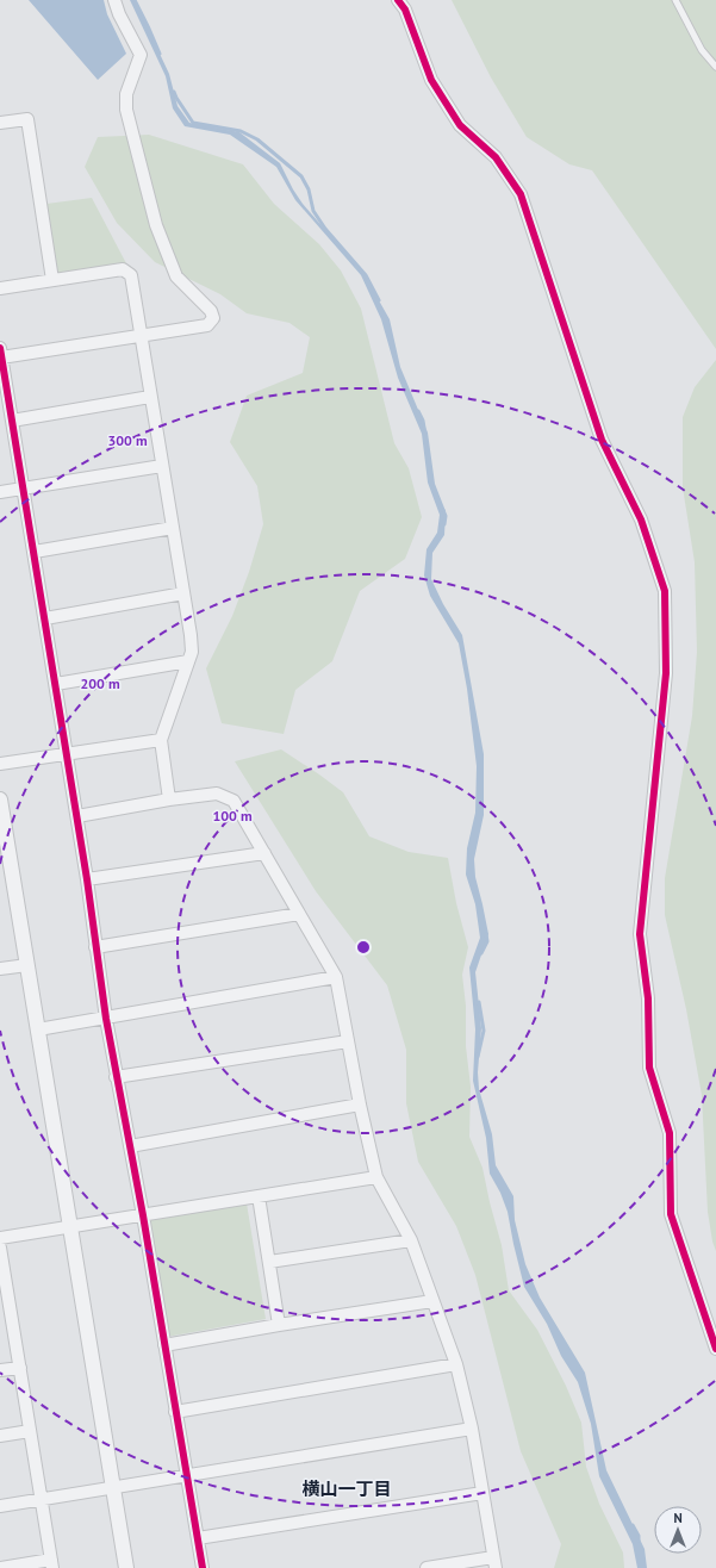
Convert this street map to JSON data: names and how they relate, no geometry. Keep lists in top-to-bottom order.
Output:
{
  "districts": ["横山一丁目"],
  "north": "top",
  "rings": ["300 m", "200 m", "100 m"]
}
